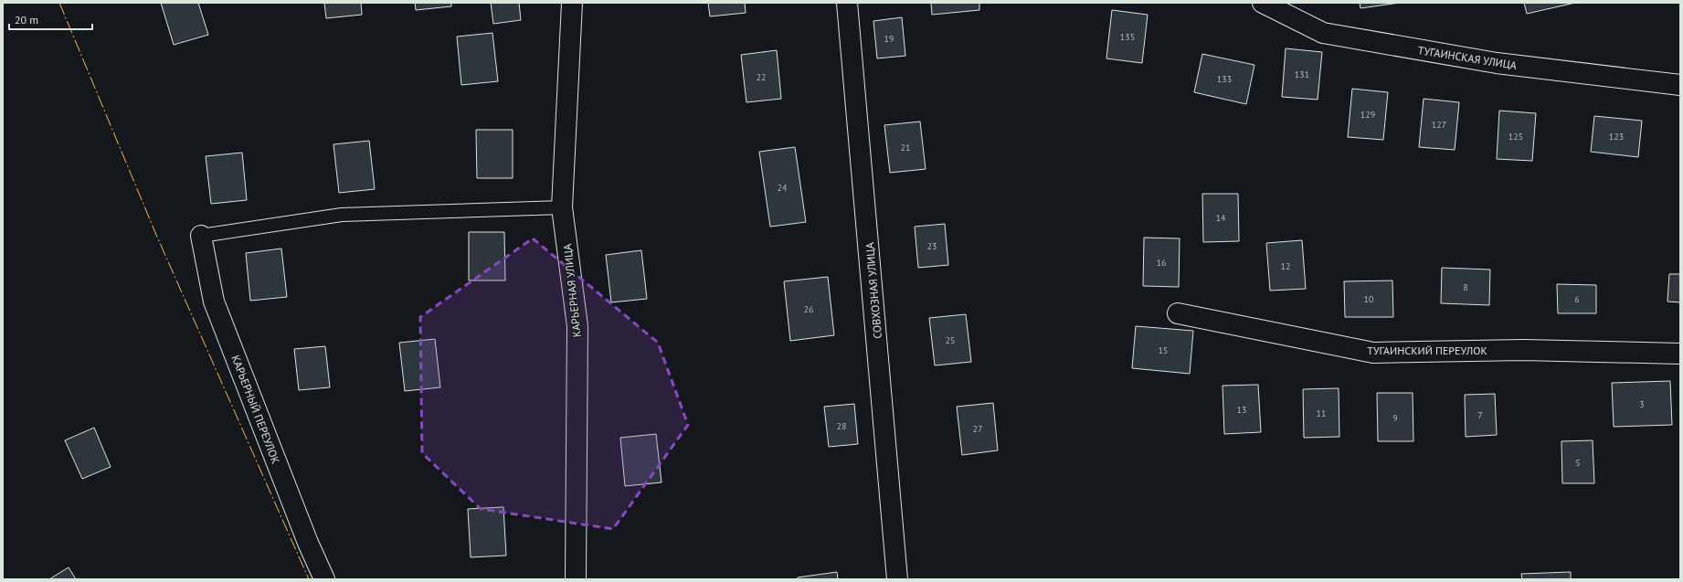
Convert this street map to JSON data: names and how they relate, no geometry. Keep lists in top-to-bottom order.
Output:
{
  "streets": {
    "street": [
      "ТУГАИНСКАЯ УЛИЦА",
      "КАРЬЕРНАЯ УЛИЦА",
      "СОВХОЗНАЯ УЛИЦА",
      "ТУГАИНСКИЙ ПЕРЕУЛОК",
      "КАРЬЕРНЫЙ ПЕРЕУЛОК"
    ]
  },
  "house_numbers": [
    "135",
    "19",
    "131",
    "22",
    "133",
    "129",
    "127",
    "125",
    "123",
    "21",
    "24",
    "14",
    "23",
    "16",
    "12",
    "8",
    "10",
    "6",
    "26",
    "25",
    "15",
    "3",
    "13",
    "11",
    "7",
    "9",
    "28",
    "27",
    "5"
  ],
  "scale_bar": "20 m"
}
